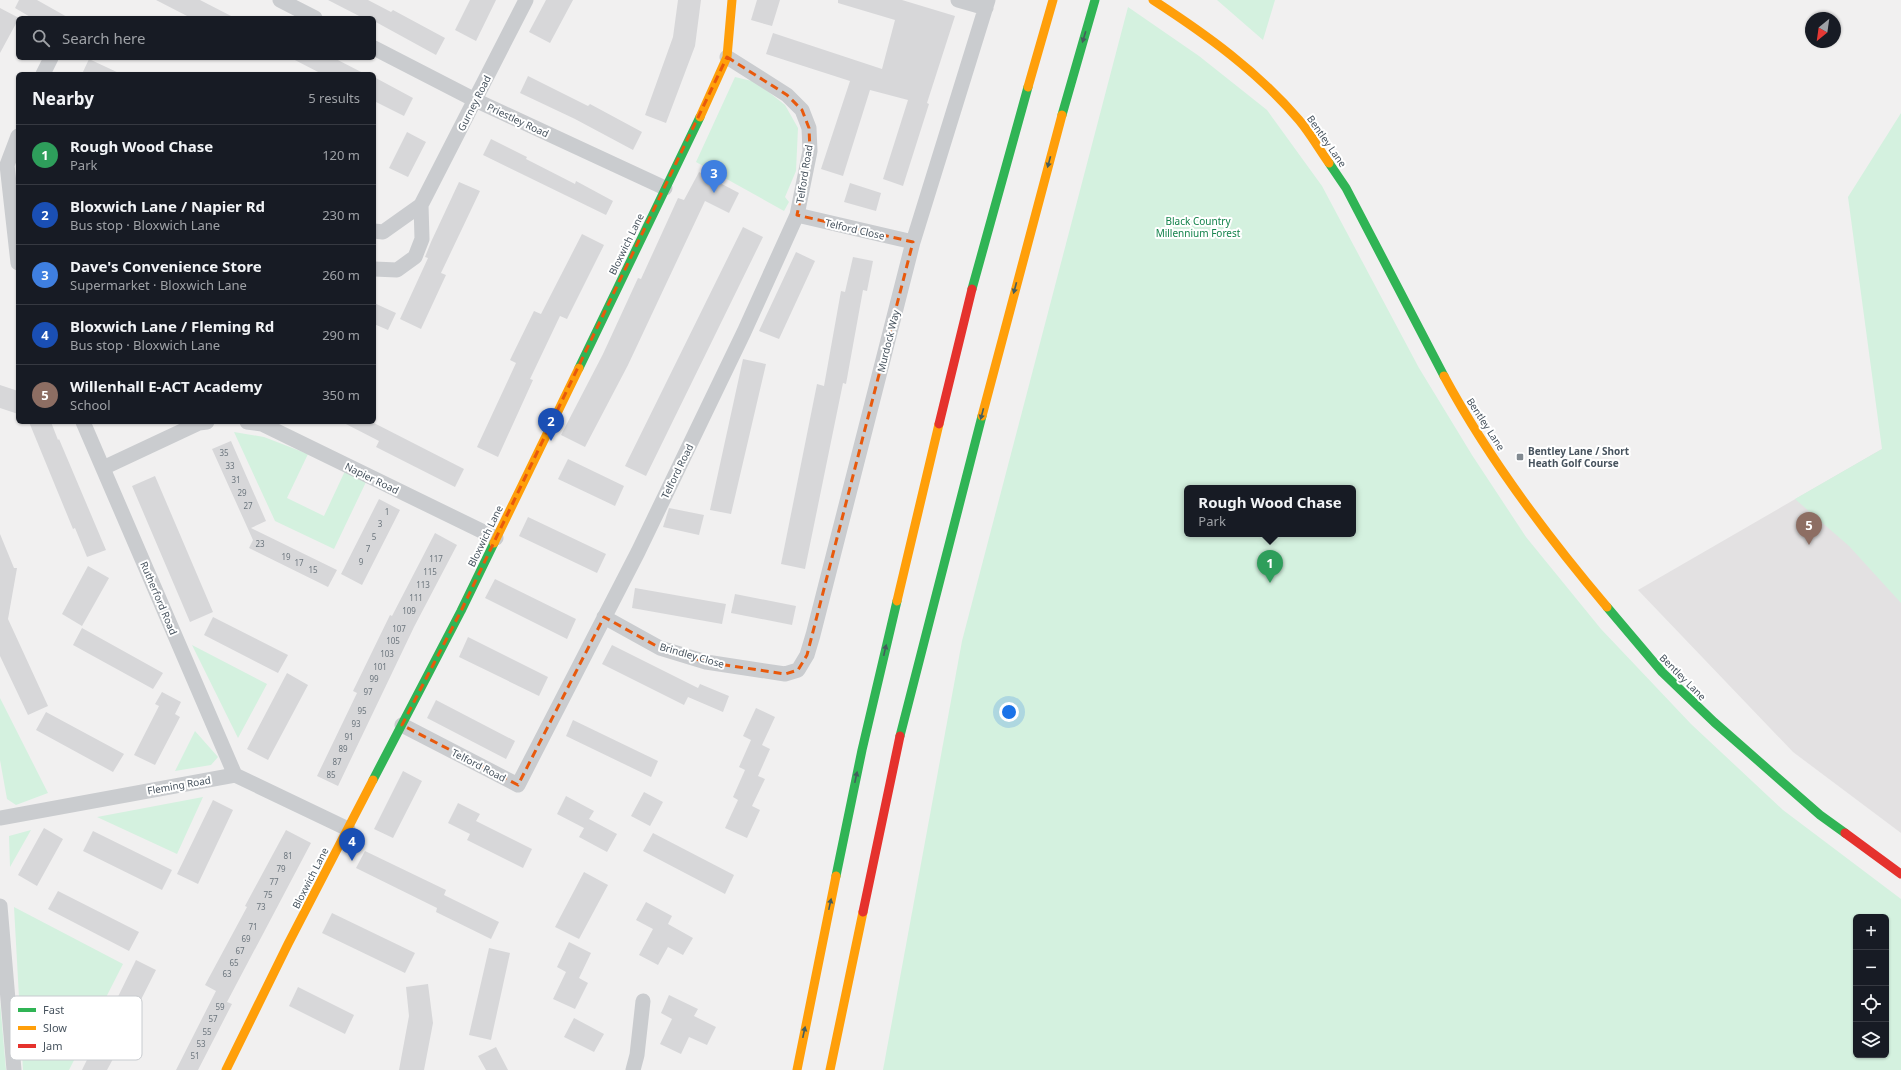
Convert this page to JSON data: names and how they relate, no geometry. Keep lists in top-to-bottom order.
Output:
{
  "streets": {
    "main road": ["Bentley Lane", "Bloxwich Lane"],
    "street": [
      "Gurney Road",
      "Priestley Road",
      "Telford Road",
      "Telford Close",
      "Murdock Way",
      "Napier Road",
      "Rutherford Road",
      "Brindley Close",
      "Fleming Road"
    ]
  },
  "crossings": [
    ["Gurney Road", "Priestley Road"],
    ["Priestley Road", "Bloxwich Lane"],
    ["Telford Road", "Telford Close"],
    ["Telford Road", "Bloxwich Lane"],
    ["Telford Road", "Brindley Close"],
    ["Telford Close", "Murdock Way"],
    ["Bloxwich Lane", "Napier Road"],
    ["Murdock Way", "Brindley Close"],
    ["Rutherford Road", "Fleming Road"]
  ],
  "parks": ["Black Country Millennium Forest"],
  "places": {
    "transit": ["Bentley Lane / Short Heath Golf Course"]
  },
  "house_numbers": [
    "35",
    "33",
    "31",
    "29",
    "27",
    "1",
    "3",
    "5",
    "23",
    "7",
    "19",
    "117",
    "9",
    "17",
    "15",
    "115",
    "113",
    "111",
    "109",
    "107",
    "105",
    "103",
    "101",
    "99",
    "97",
    "95",
    "93",
    "91",
    "89",
    "87",
    "85",
    "81",
    "79",
    "77",
    "75",
    "73",
    "71",
    "69",
    "67",
    "65",
    "63",
    "59",
    "57",
    "55",
    "53",
    "51"
  ],
  "legend": ["Fast", "Slow", "Jam"],
  "north": "bottom left",
  "page": {
    "search": "Search here",
    "heading": ["Nearby", "5 results"],
    "list": [
      {
        "mark": "1",
        "name": "Rough Wood Chase",
        "note": "Park",
        "value": "120 m"
      },
      {
        "mark": "2",
        "name": "Bloxwich Lane / Napier Rd",
        "note": "Bus stop · Bloxwich Lane",
        "value": "230 m"
      },
      {
        "mark": "3",
        "name": "Dave's Convenience Store",
        "note": "Supermarket · Bloxwich Lane",
        "value": "260 m"
      },
      {
        "mark": "4",
        "name": "Bloxwich Lane / Fleming Rd",
        "note": "Bus stop · Bloxwich Lane",
        "value": "290 m"
      },
      {
        "mark": "5",
        "name": "Willenhall E-ACT Academy",
        "note": "School",
        "value": "350 m"
      }
    ],
    "pins": [
      "3",
      "2",
      "5",
      "1",
      "4"
    ],
    "popup": ["Rough Wood Chase", "Park"],
    "map_buttons": ["+", "−"]
  }
}
